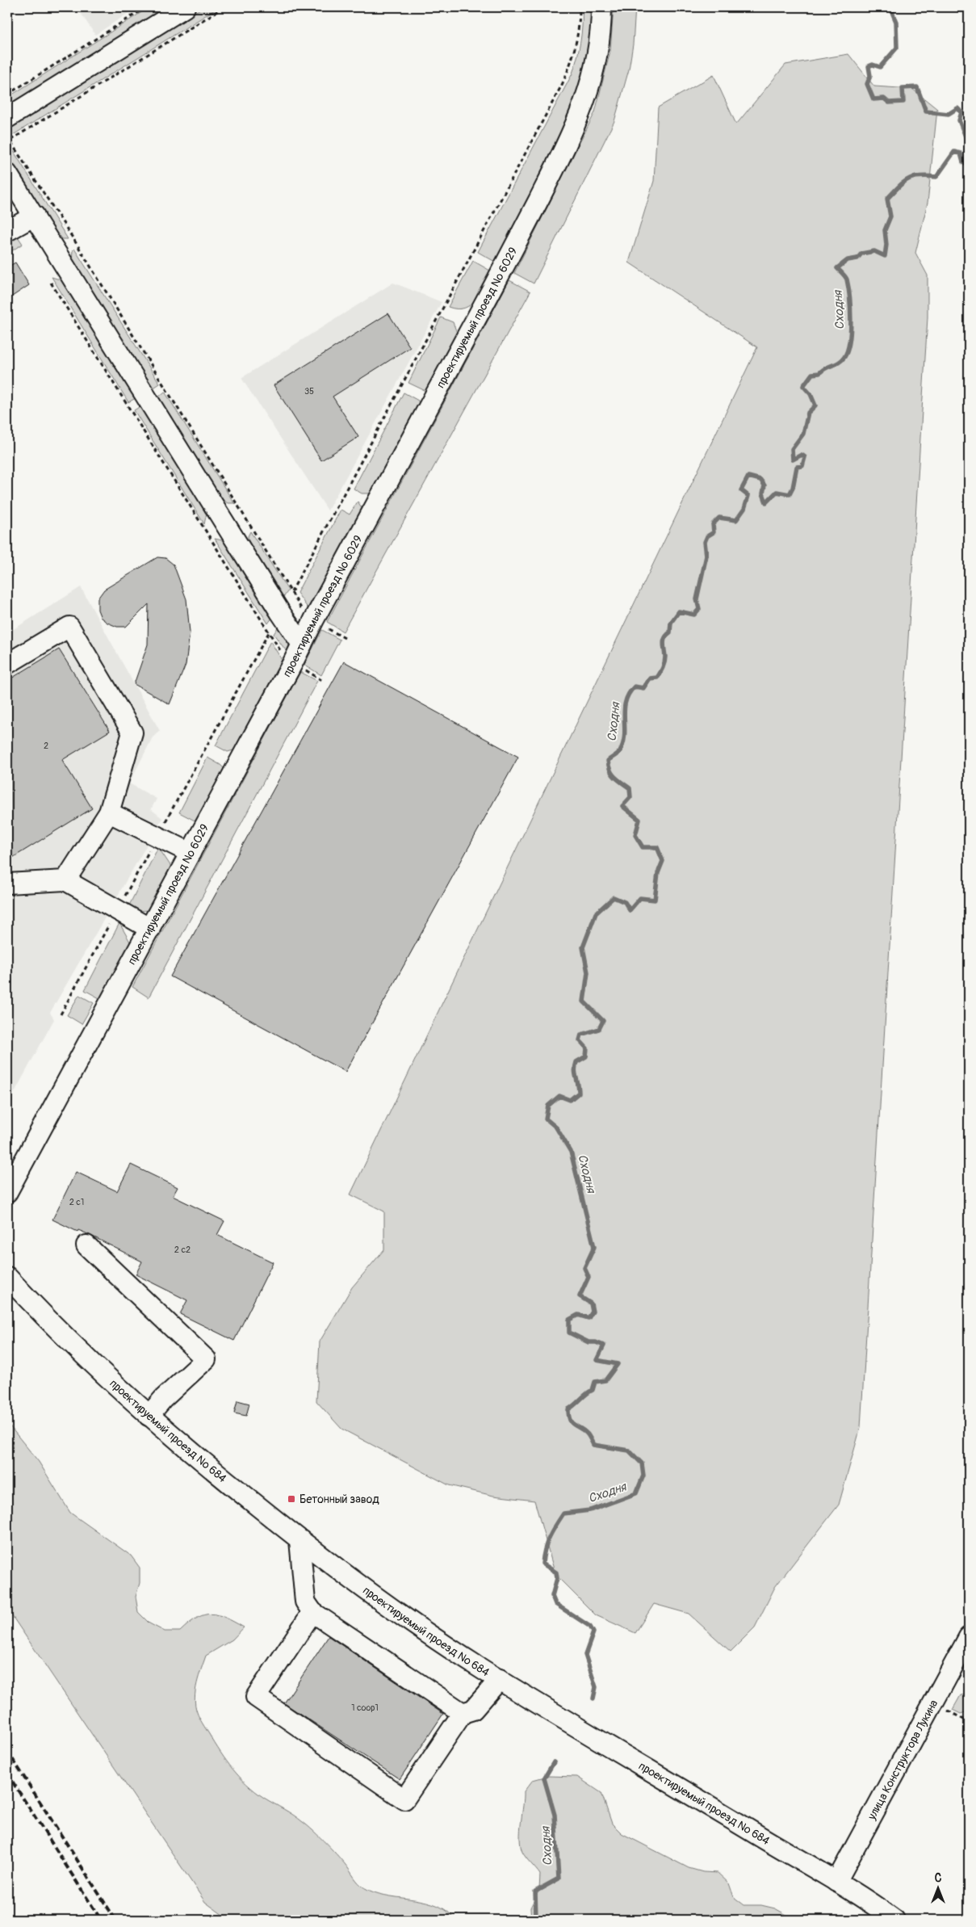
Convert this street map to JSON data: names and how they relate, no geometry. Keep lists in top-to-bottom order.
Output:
{
  "streets": {
    "street": ["проектируемый проезд № 6029", "проектируемый проезд № 684", "улица Конструктора Лукина"]
  },
  "crossings": [
    ["проектируемый проезд № 684", "улица Конструктора Лукина"]
  ],
  "water": ["Сходня"],
  "places": {
    "transit": ["Бетонный завод"]
  },
  "house_numbers": [
    "35",
    "2",
    "2 с1",
    "2 с2",
    "1 соор1"
  ],
  "north": "top"
}
